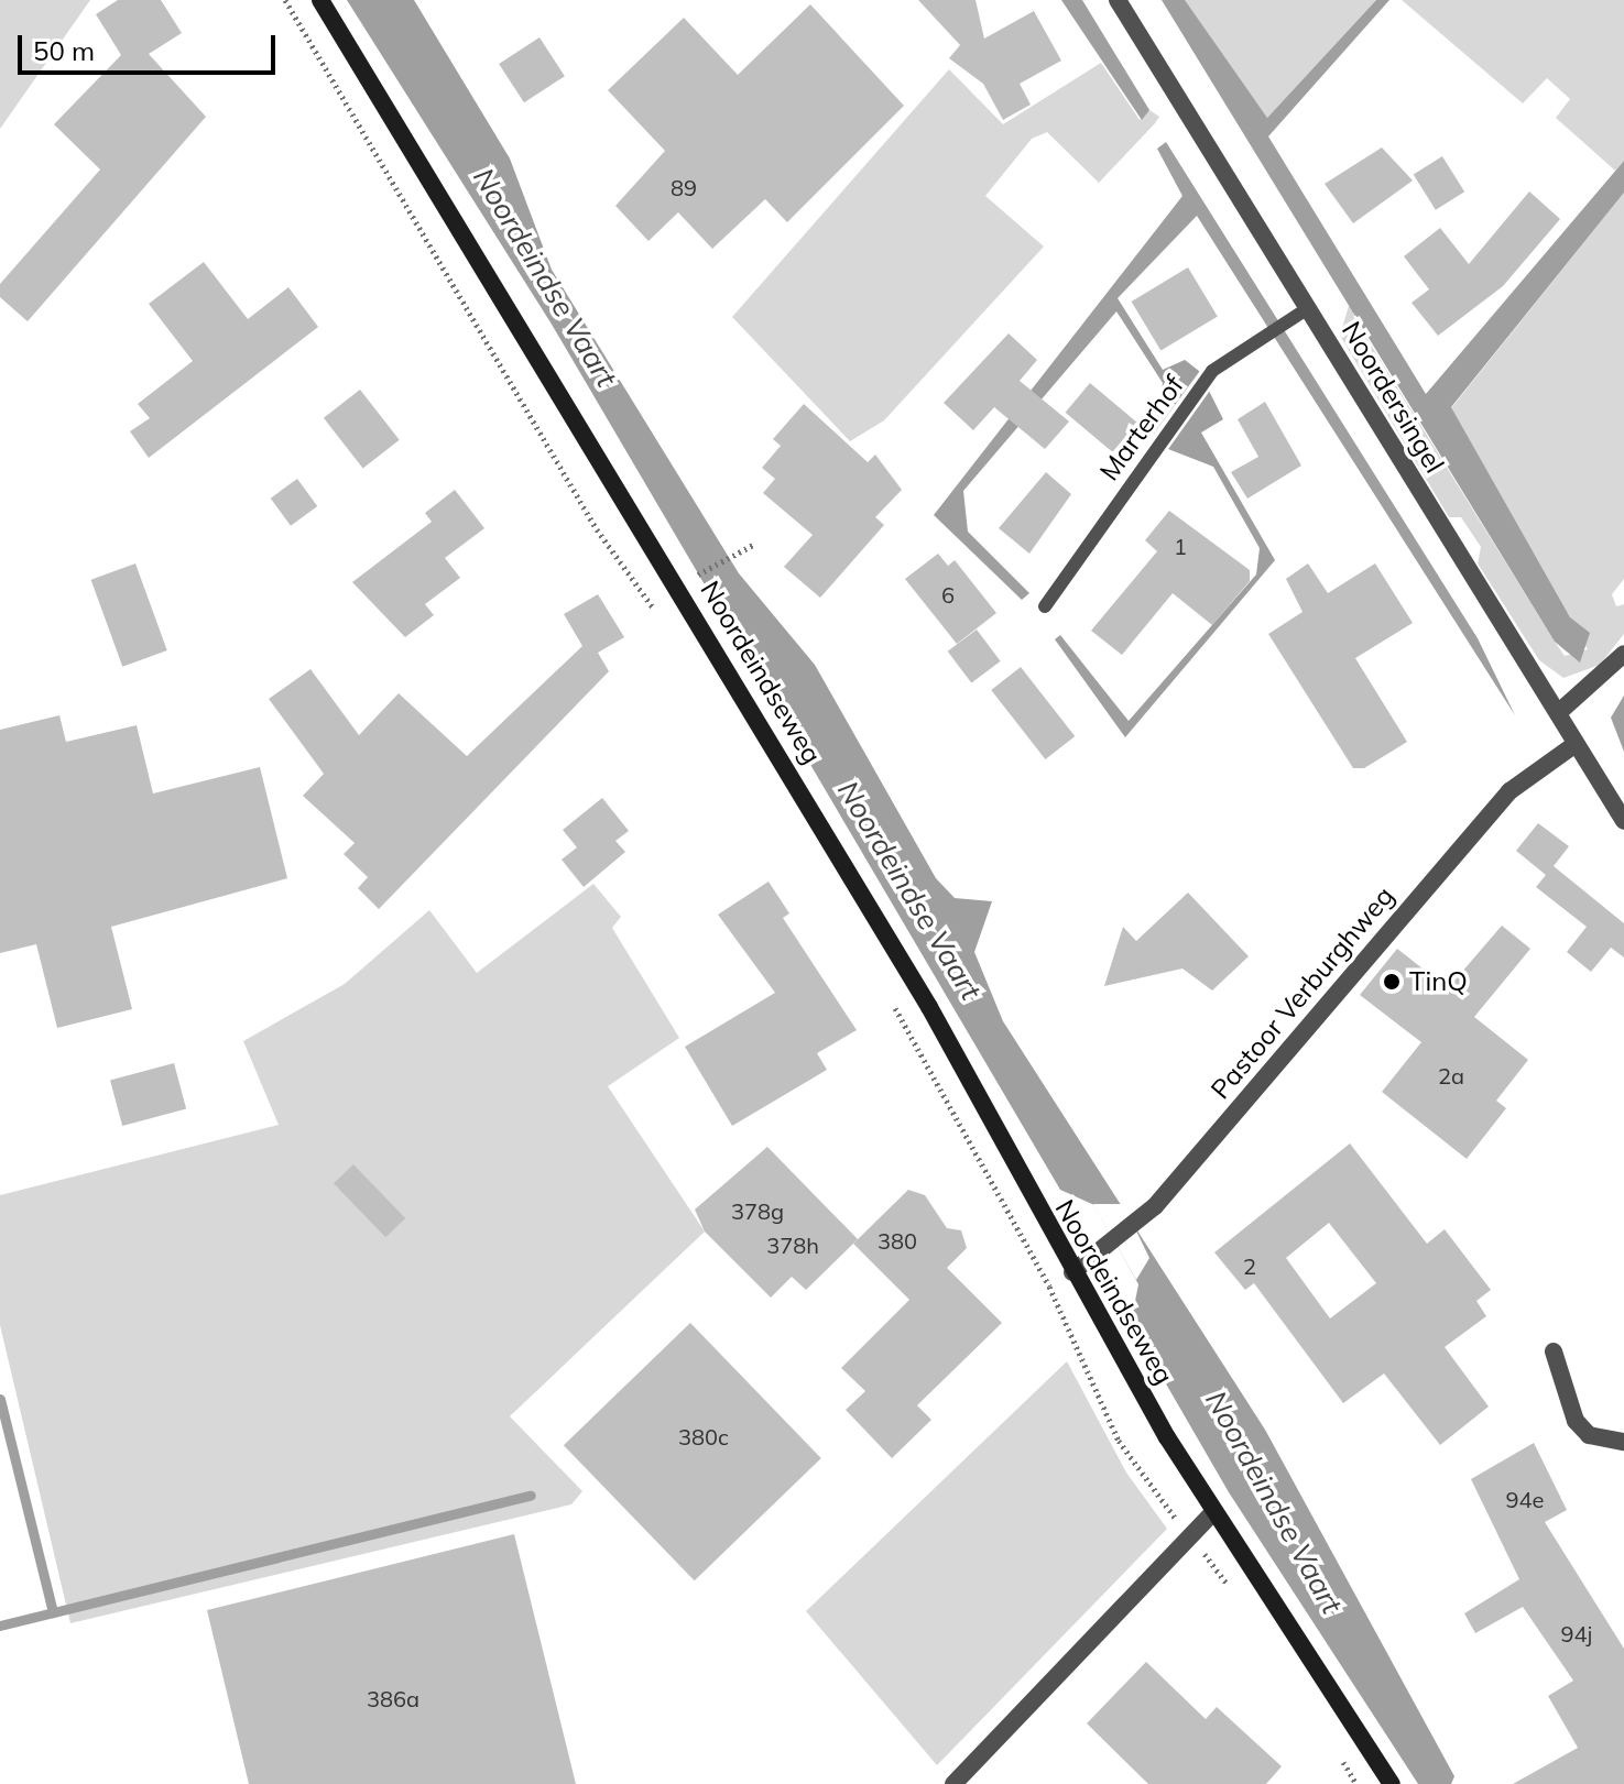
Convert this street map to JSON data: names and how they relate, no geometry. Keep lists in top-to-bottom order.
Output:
{
  "streets": {
    "street": ["Noordersingel", "Noordeindseweg", "Pastoor Verburghweg"],
    "lane": ["Marterhof"]
  },
  "crossings": [
    ["Noordersingel", "Marterhof"],
    ["Noordersingel", "Pastoor Verburghweg"],
    ["Noordeindseweg", "Pastoor Verburghweg"]
  ],
  "water": ["Noordeindse Vaart"],
  "places": ["TinQ"],
  "house_numbers": [
    "89",
    "1",
    "6",
    "2a",
    "378g",
    "380",
    "378h",
    "2",
    "380c",
    "94e",
    "94j",
    "386a"
  ],
  "scale_bar": "50 m"
}
